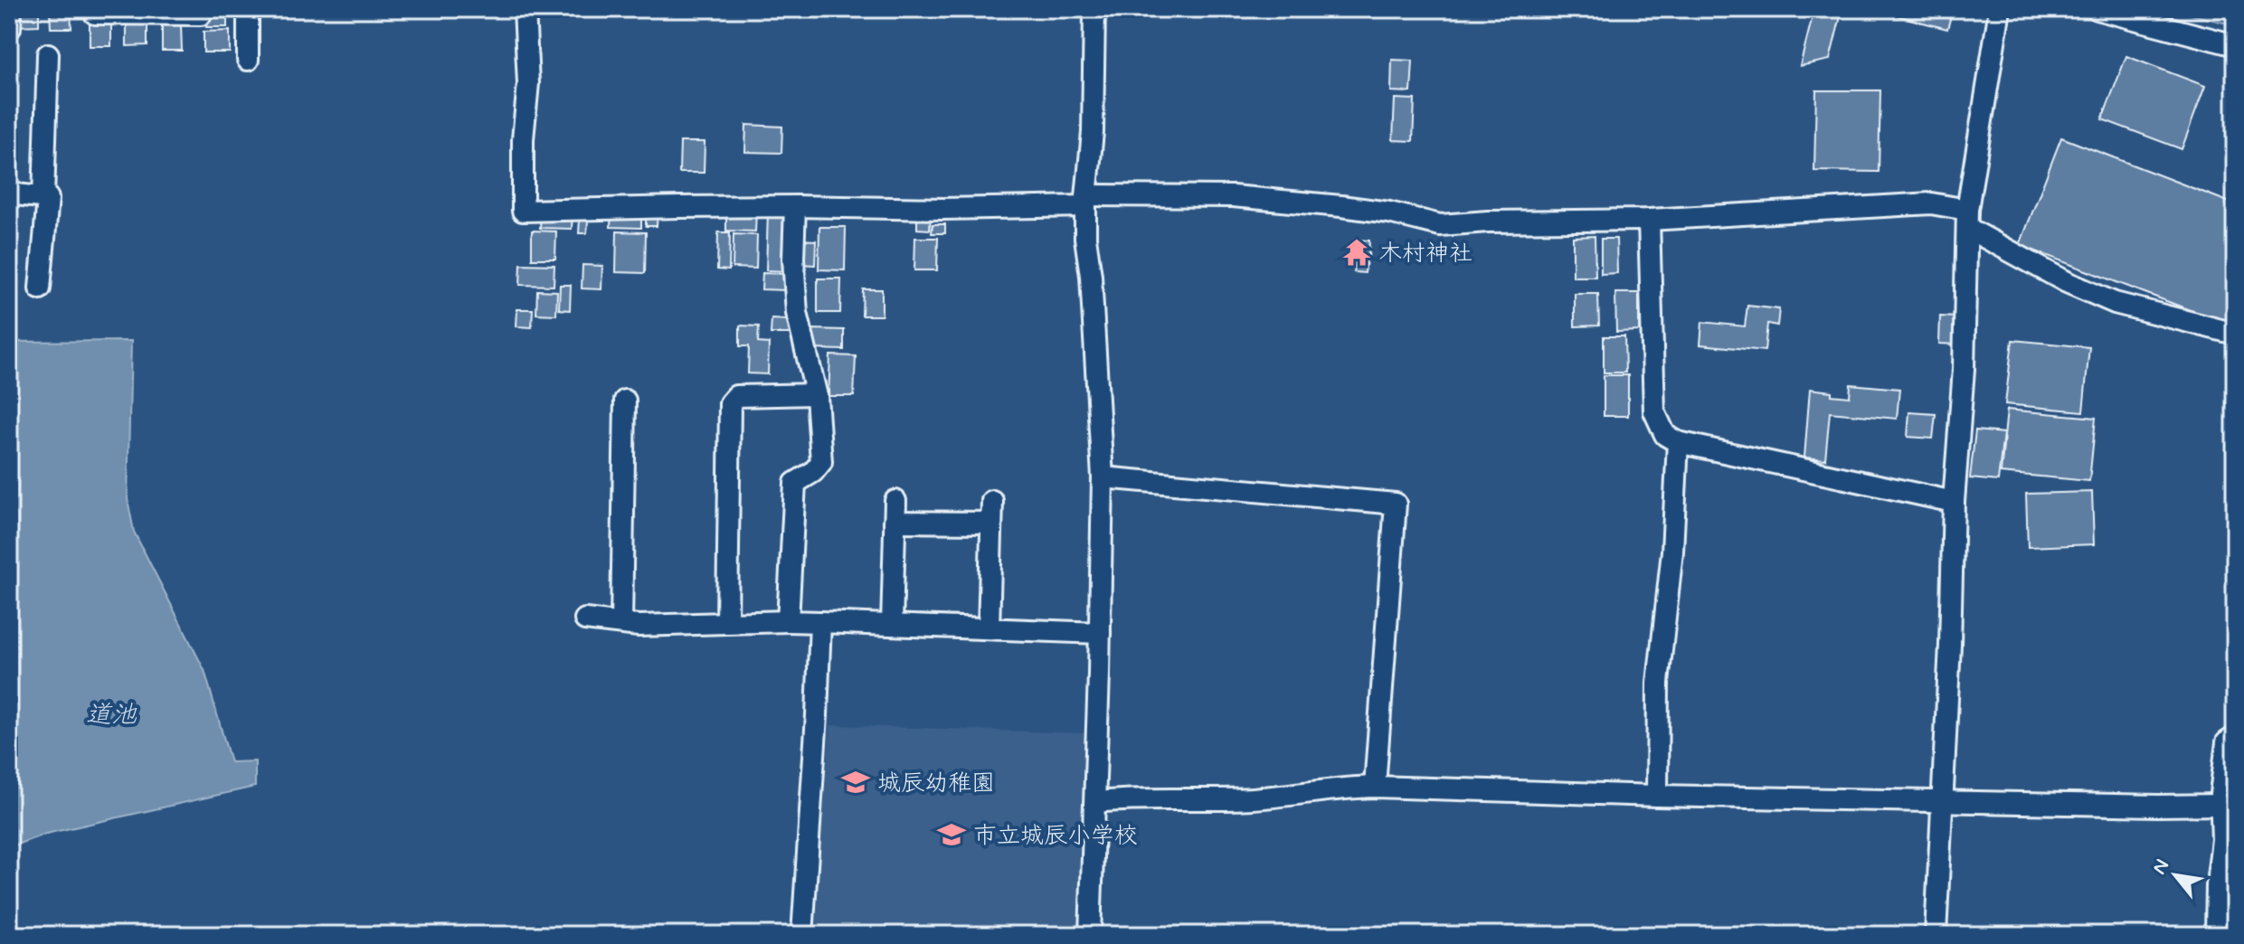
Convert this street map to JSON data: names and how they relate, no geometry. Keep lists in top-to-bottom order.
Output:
{
  "water": ["道池"],
  "places": {
    "temple": ["木村神社"],
    "school or university": ["城辰幼稚園", "市立城辰小学校"]
  },
  "north": "top left"
}
